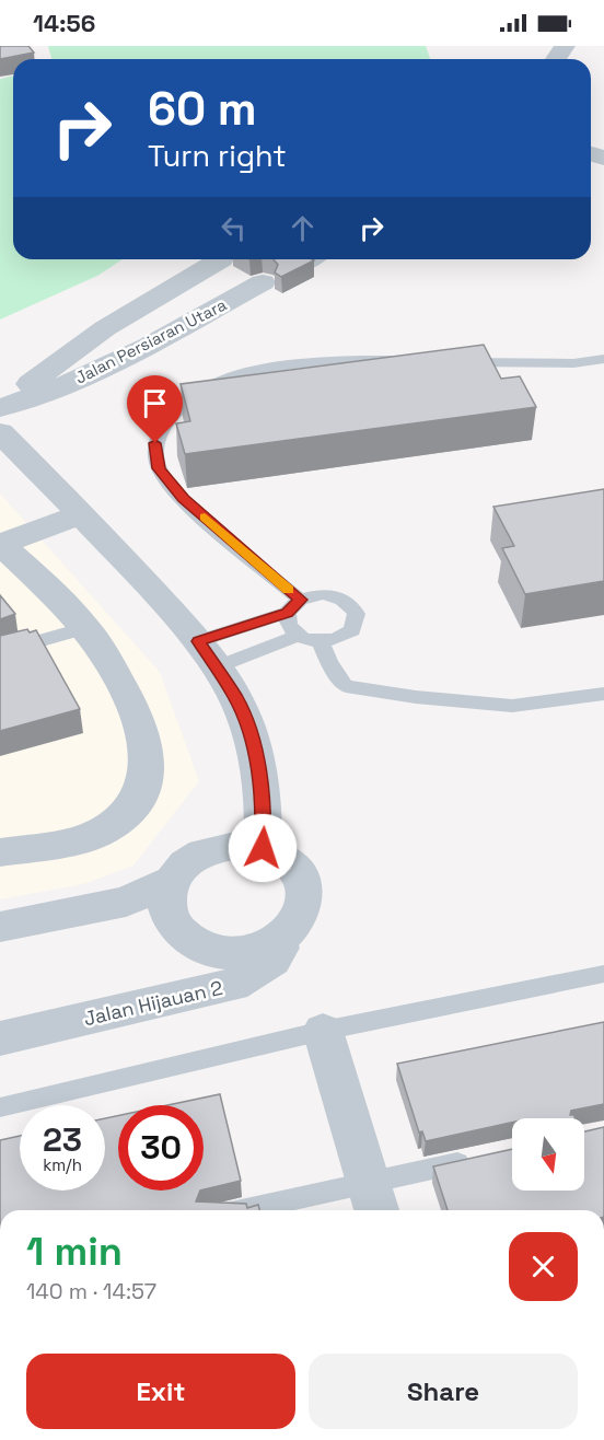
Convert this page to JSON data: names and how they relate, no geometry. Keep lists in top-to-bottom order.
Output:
{
  "streets": {
    "street": ["Jalan Persiaran Utara", "Jalan Hijauan 2"]
  },
  "north": "bottom",
  "page": {
    "status": "14:56",
    "turn": ["60 m", "Turn right"],
    "speed": "23 km/h",
    "limit": "30",
    "heading": ["1 min", "140 m · 14:57"],
    "buttons": ["Exit", "Share"]
  }
}
